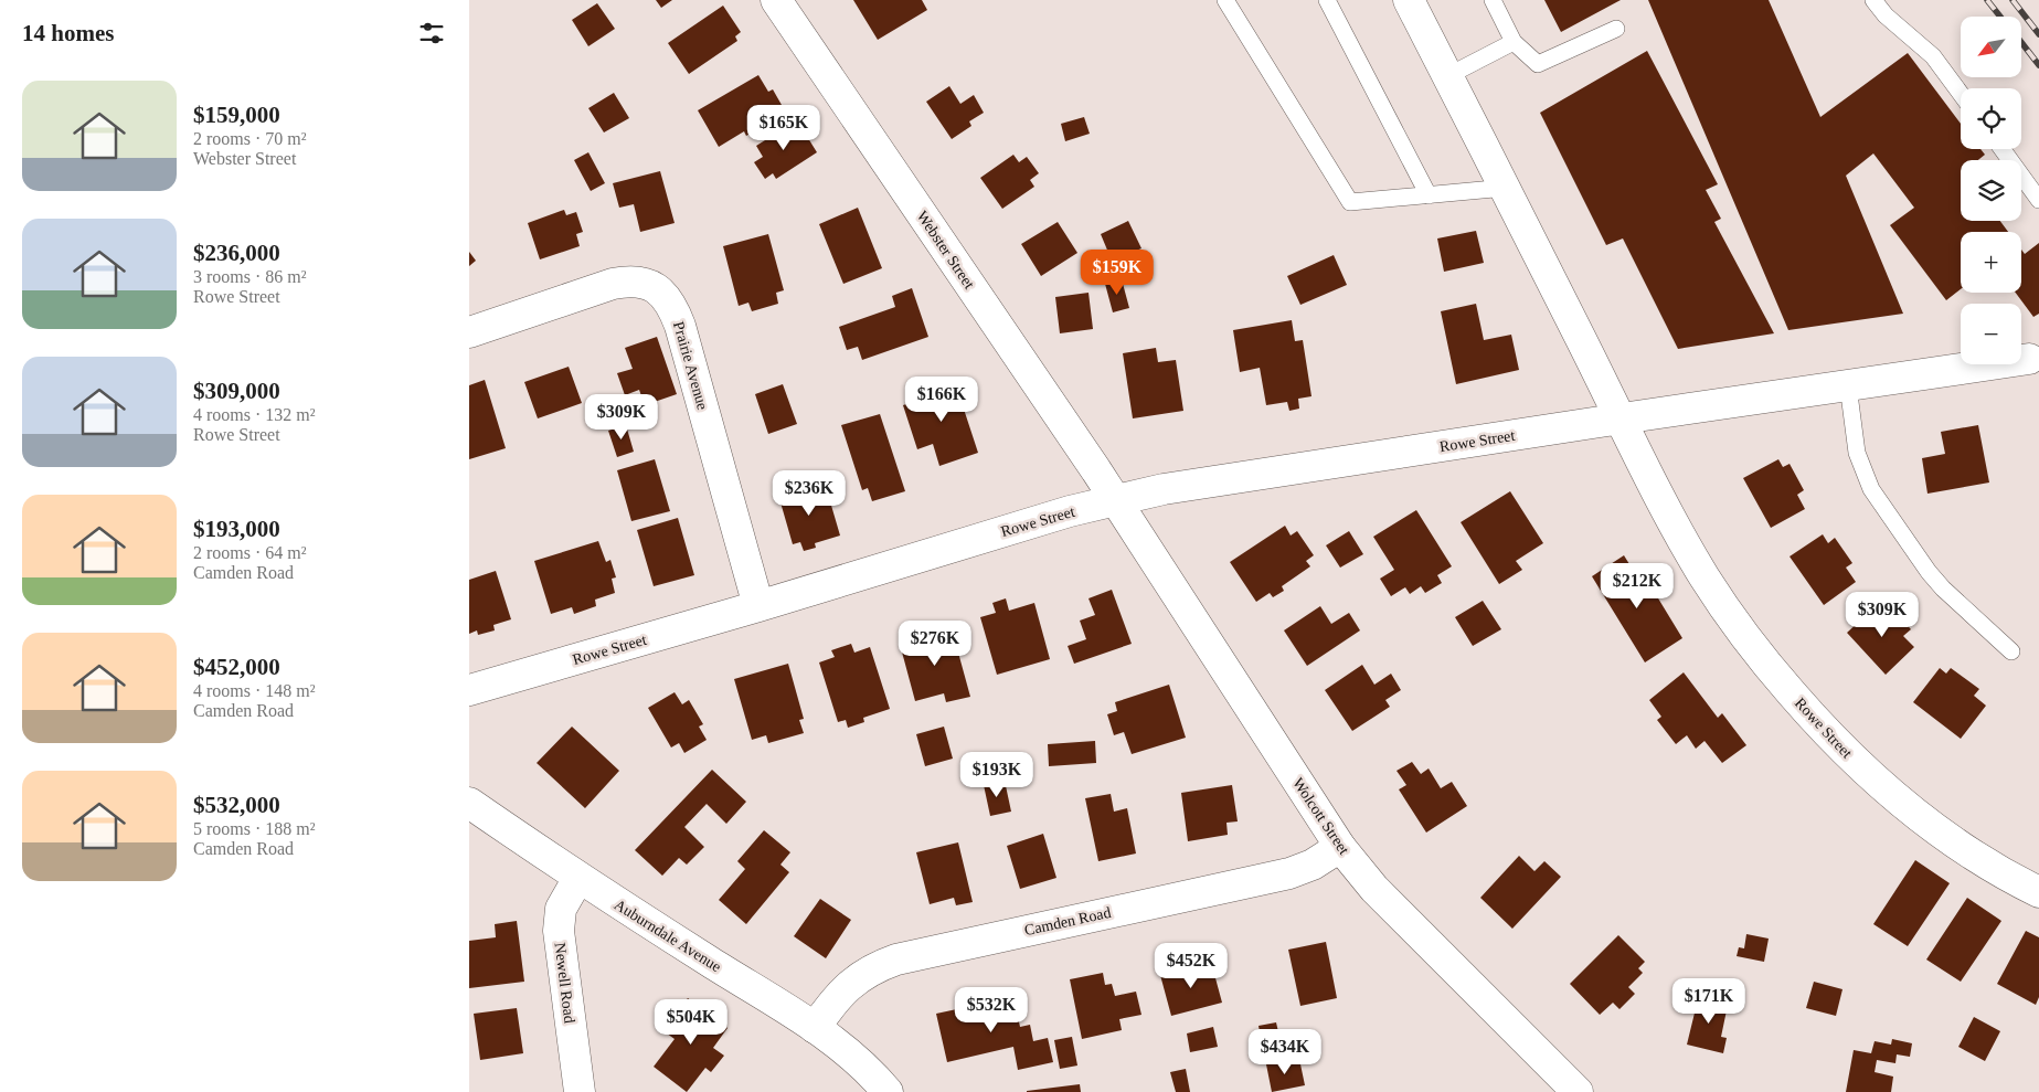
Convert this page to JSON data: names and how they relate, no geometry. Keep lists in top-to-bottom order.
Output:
{
  "streets": {
    "street": [
      "Webster Street",
      "Prairie Avenue",
      "Rowe Street",
      "Wolcott Street",
      "Camden Road",
      "Auburndale Avenue",
      "Newell Road"
    ]
  },
  "crossings": [
    ["Webster Street", "Rowe Street"],
    ["Webster Street", "Wolcott Street"],
    ["Prairie Avenue", "Rowe Street"],
    ["Rowe Street", "Wolcott Street"],
    ["Wolcott Street", "Camden Road"],
    ["Camden Road", "Auburndale Avenue"],
    ["Auburndale Avenue", "Newell Road"]
  ],
  "north": "bottom left",
  "page": {
    "heading": "14 homes",
    "map_buttons": ["+", "−"],
    "list": [
      {
        "name": "$159,000",
        "note": "2 rooms · 70 m² · Webster Street"
      },
      {
        "name": "$236,000",
        "note": "3 rooms · 86 m² · Rowe Street"
      },
      {
        "name": "$309,000",
        "note": "4 rooms · 132 m² · Rowe Street"
      },
      {
        "name": "$193,000",
        "note": "2 rooms · 64 m² · Camden Road"
      },
      {
        "name": "$452,000",
        "note": "4 rooms · 148 m² · Camden Road"
      },
      {
        "name": "$532,000",
        "note": "5 rooms · 188 m² · Camden Road"
      }
    ],
    "price": [
      "$165K",
      "$159K",
      "$166K",
      "$309K",
      "$236K",
      "$212K",
      "$309K",
      "$276K",
      "$193K",
      "$452K",
      "$171K",
      "$532K",
      "$504K",
      "$434K"
    ]
  }
}
